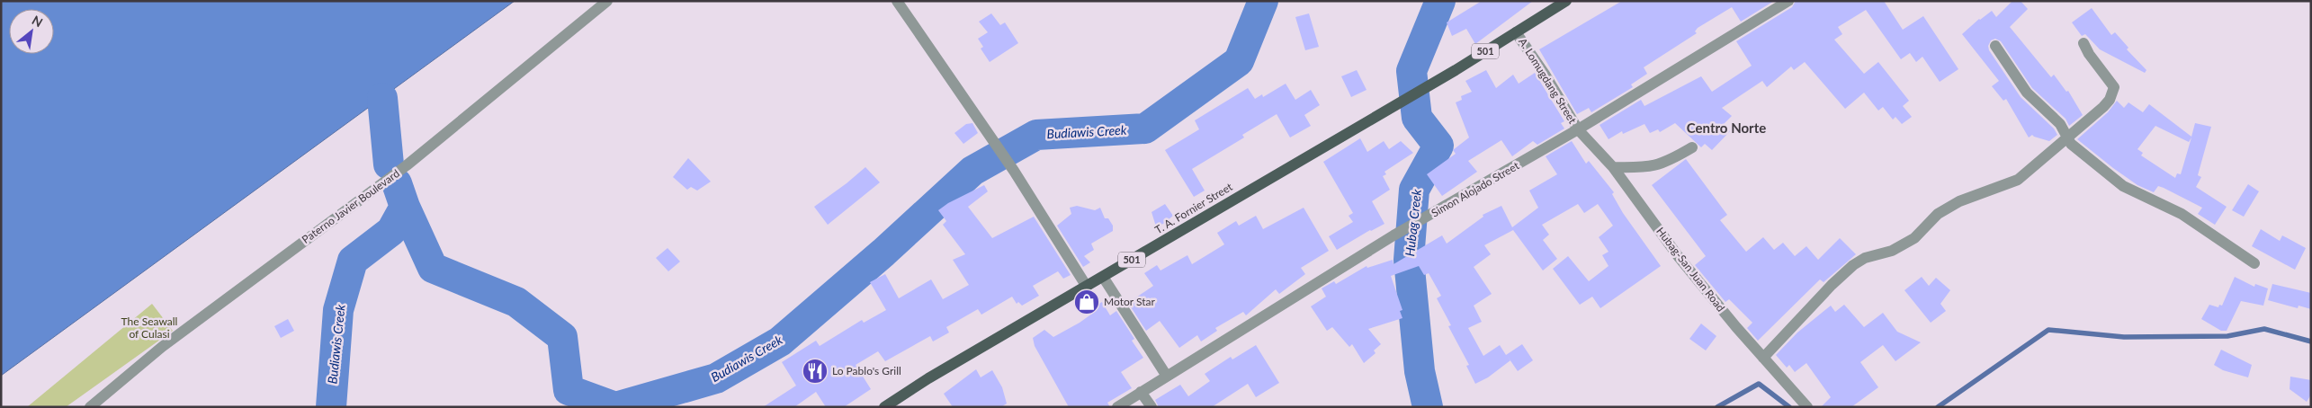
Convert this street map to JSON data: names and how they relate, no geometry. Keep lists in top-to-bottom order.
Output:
{
  "streets": {
    "main road": ["501", "T. A. Fornier Street"],
    "street": [
      "A. Lomugdang Street",
      "Simon Alojado Street",
      "Paterno Javier Boulevard",
      "Hubag-San Juan Road"
    ]
  },
  "crossings": [
    ["501", "A. Lomugdang Street"],
    ["501", "T. A. Fornier Street"],
    ["A. Lomugdang Street", "Simon Alojado Street"],
    ["A. Lomugdang Street", "T. A. Fornier Street"],
    ["A. Lomugdang Street", "Hubag-San Juan Road"],
    ["Simon Alojado Street", "Hubag-San Juan Road"]
  ],
  "districts": ["Centro Norte"],
  "water": ["Budiawis Creek", "Hubag Creek"],
  "parks": ["The Seawall of Culasi"],
  "places": {
    "shop": ["Motor Star"],
    "restaurant": ["Lo Pablo's Grill"]
  },
  "north": "top right"
}
